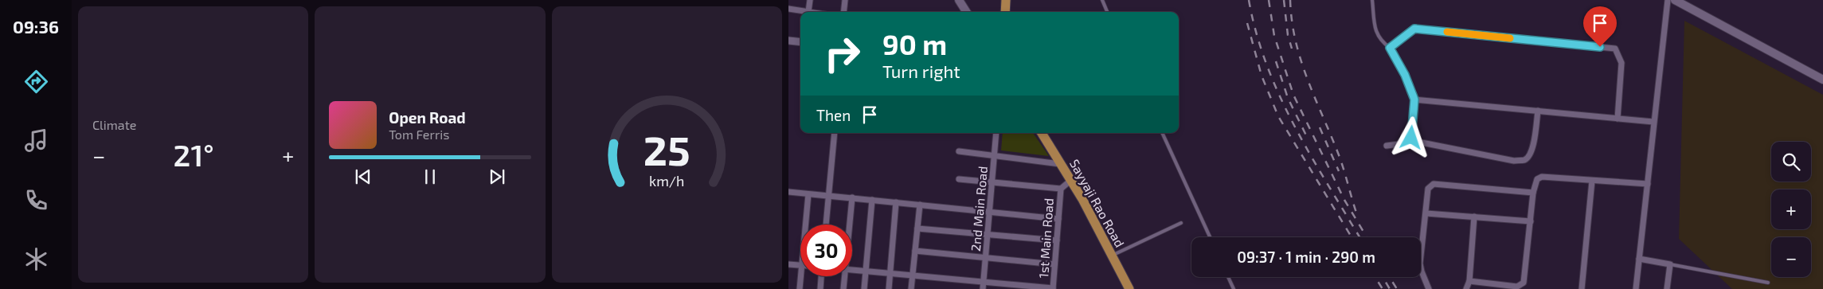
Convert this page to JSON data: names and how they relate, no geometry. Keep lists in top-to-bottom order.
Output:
{
  "streets": {
    "main road": ["Sayyaji Rao Road"],
    "street": ["2nd Main Road", "1st Main Road"]
  },
  "page": {
    "tabs": "09:36",
    "tile": "Climate",
    "turn": ["90 m", "Turn right"],
    "then": "Then",
    "song": ["Open Road", "Tom Ferris"],
    "heat": ["−", "21°", "+"],
    "map_buttons": ["+", "−"],
    "limit": "30",
    "trip": "09:37 · 1 min · 290 m",
    "gauge": ["25", "km/h"]
  }
}
